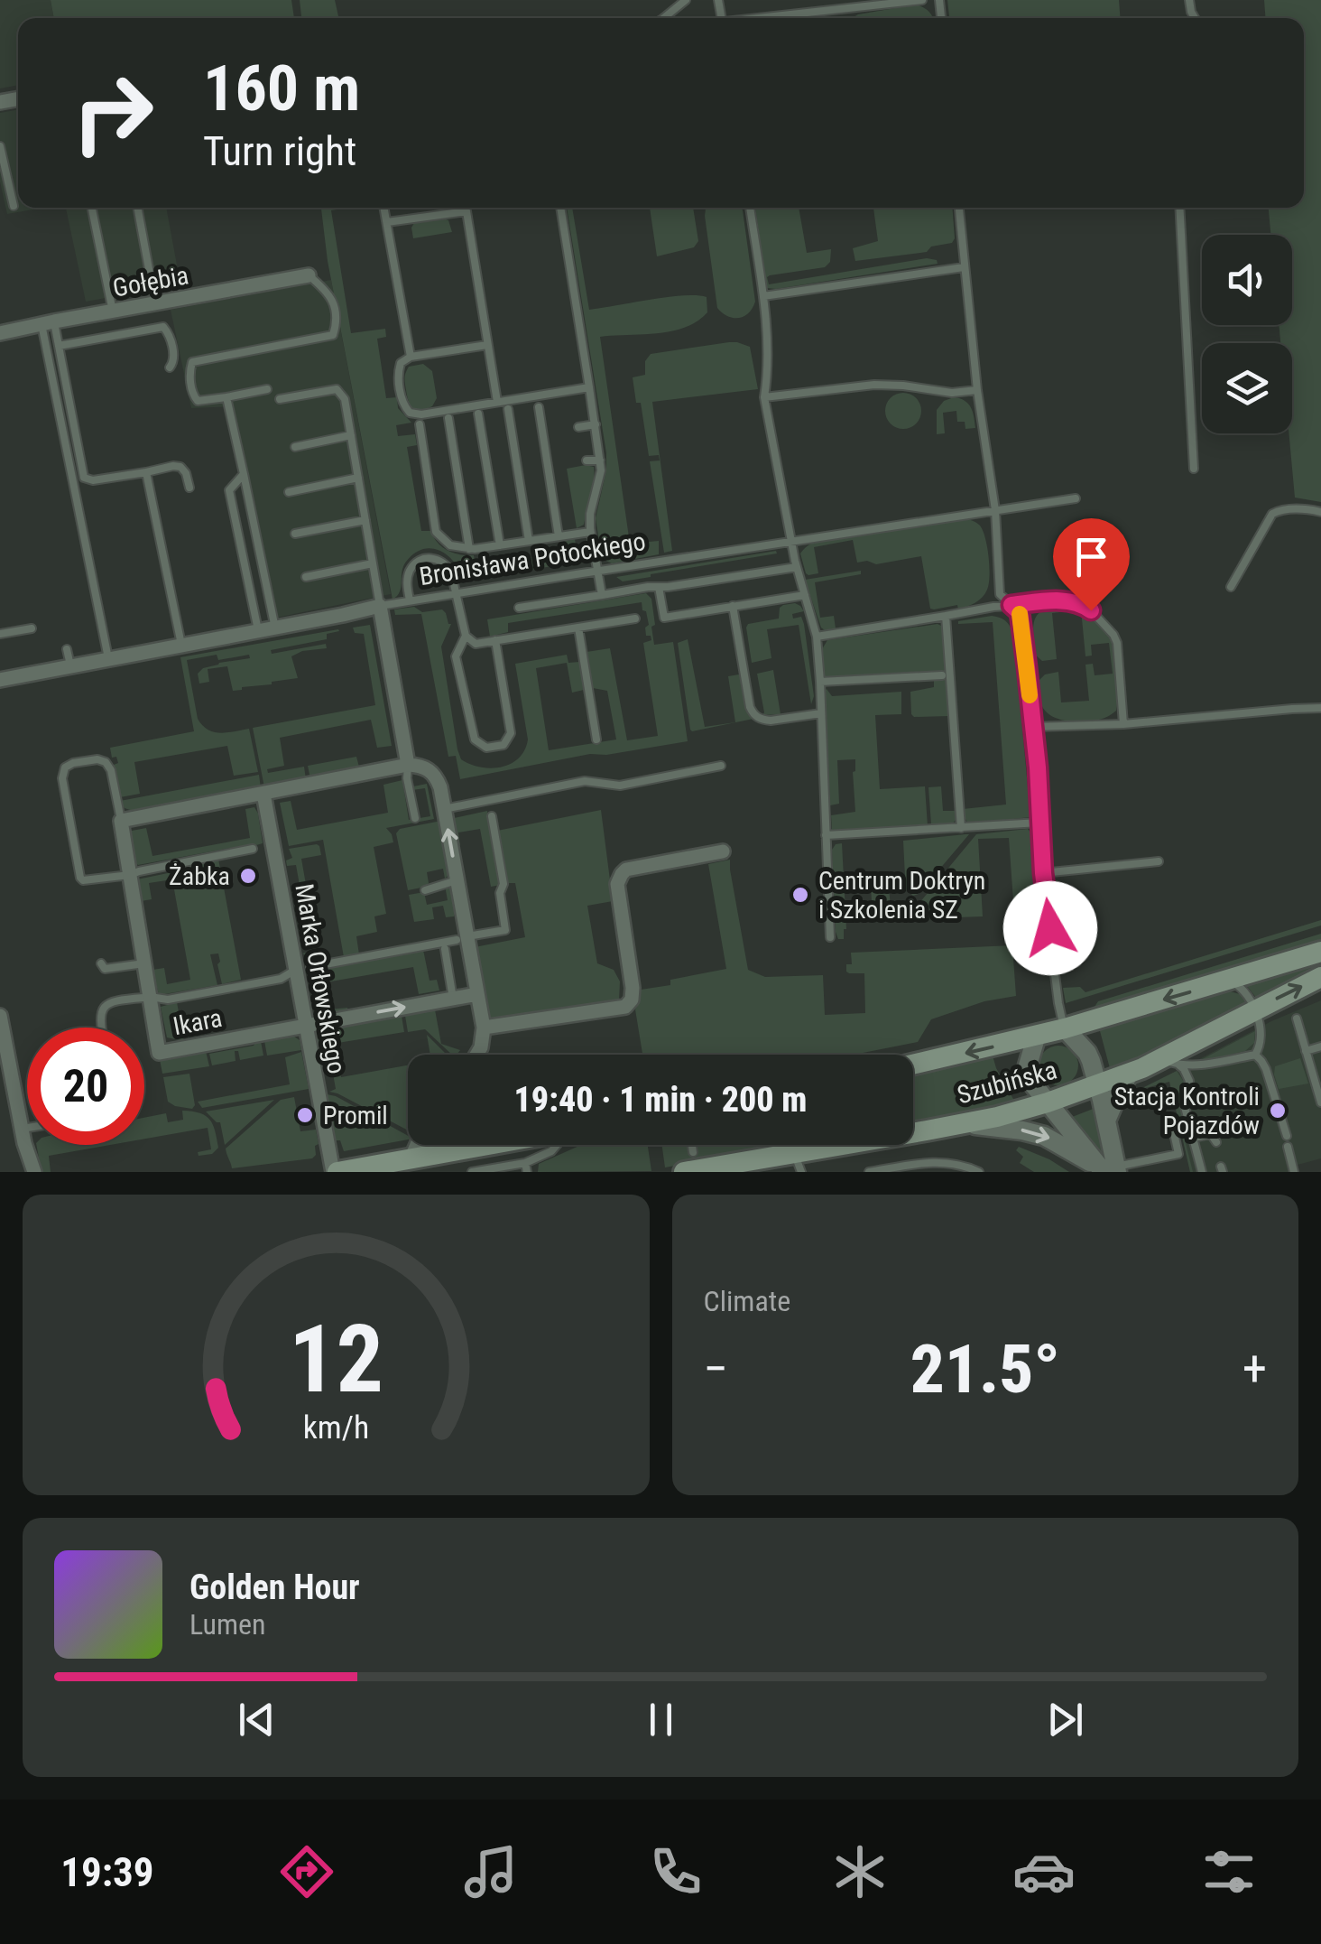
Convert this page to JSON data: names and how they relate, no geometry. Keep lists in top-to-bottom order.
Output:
{
  "streets": {
    "main road": ["Szubińska"],
    "street": [
      "Gołębia",
      "Bronisława Potockiego",
      "Marka Orłowskiego",
      "Ikara"
    ]
  },
  "crossings": [
    ["Marka Orłowskiego", "Ikara"]
  ],
  "places": [
    "Żabka",
    "Centrum Doktryn i Szkolenia SZ",
    "Stacja Kontroli Pojazdów",
    "Promil"
  ],
  "page": {
    "turn": ["160 m", "Turn right"],
    "limit": "20",
    "trip": "19:40 · 1 min · 200 m",
    "tile": "Climate",
    "heat": ["−", "21.5°", "+"],
    "song": ["Golden Hour", "Lumen"],
    "tabs": "19:39",
    "gauge": ["12", "km/h"]
  }
}
